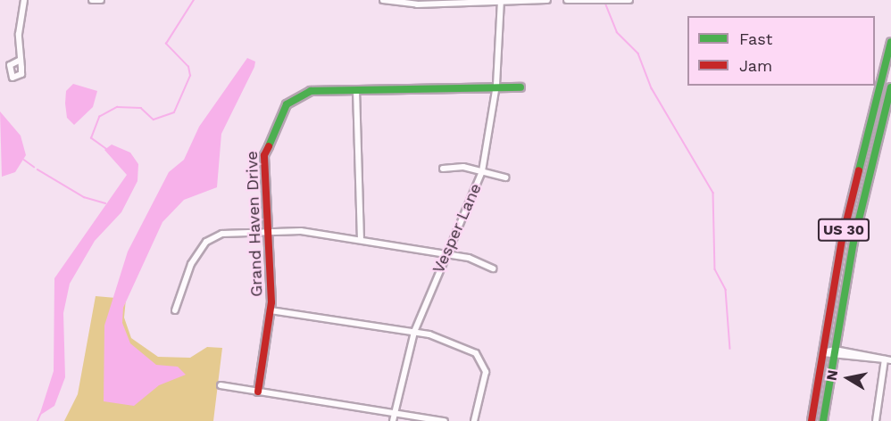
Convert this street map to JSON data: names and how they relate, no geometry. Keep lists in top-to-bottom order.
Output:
{
  "streets": {
    "main road": ["Grand Haven Drive", "US 30"],
    "street": ["Vesper Lane"]
  },
  "crossings": [
    ["Grand Haven Drive", "Vesper Lane"]
  ],
  "legend": ["Fast", "Jam"],
  "north": "left"
}
